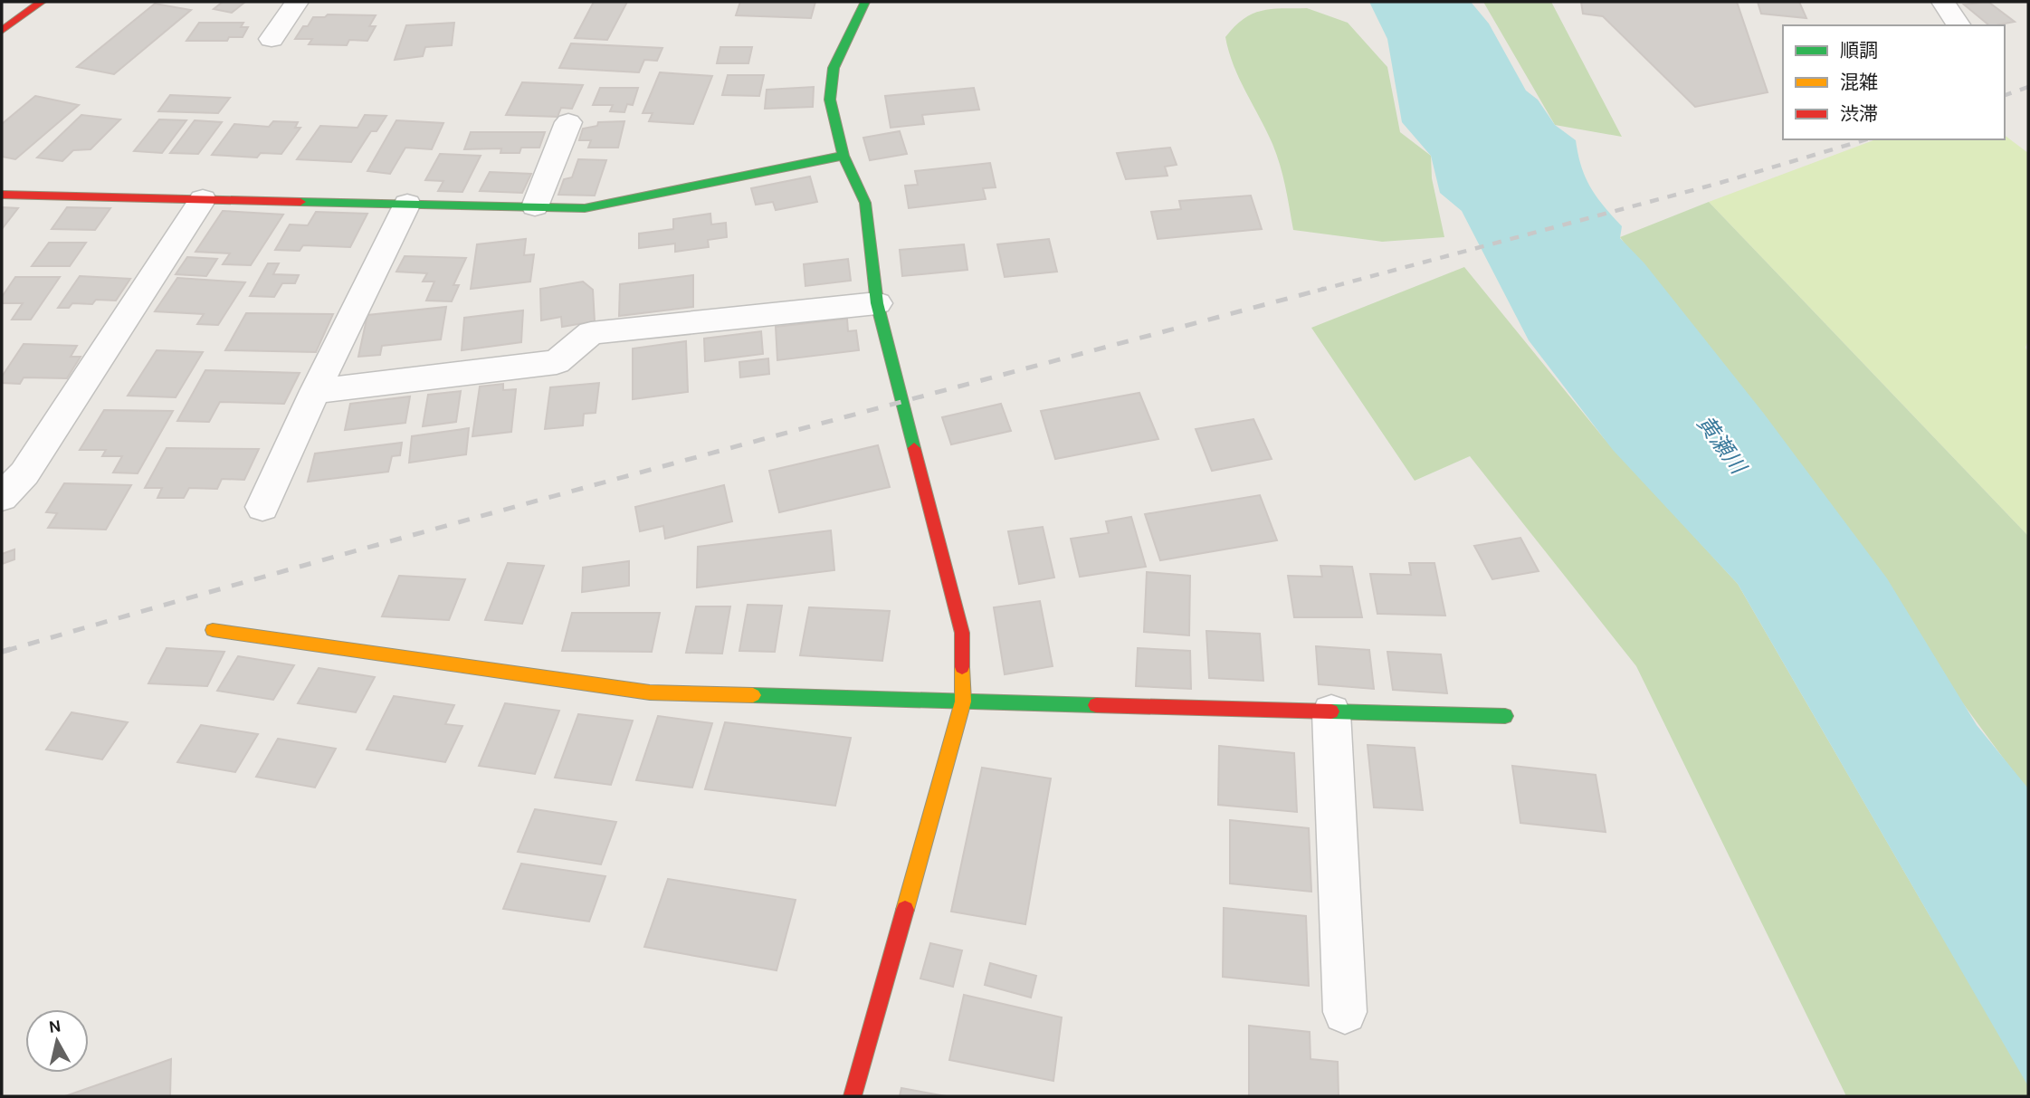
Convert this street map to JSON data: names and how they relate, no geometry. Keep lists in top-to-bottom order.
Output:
{
  "water": ["黄瀬川"],
  "legend": ["順調", "混雑", "渋滞"],
  "north": "top"
}
